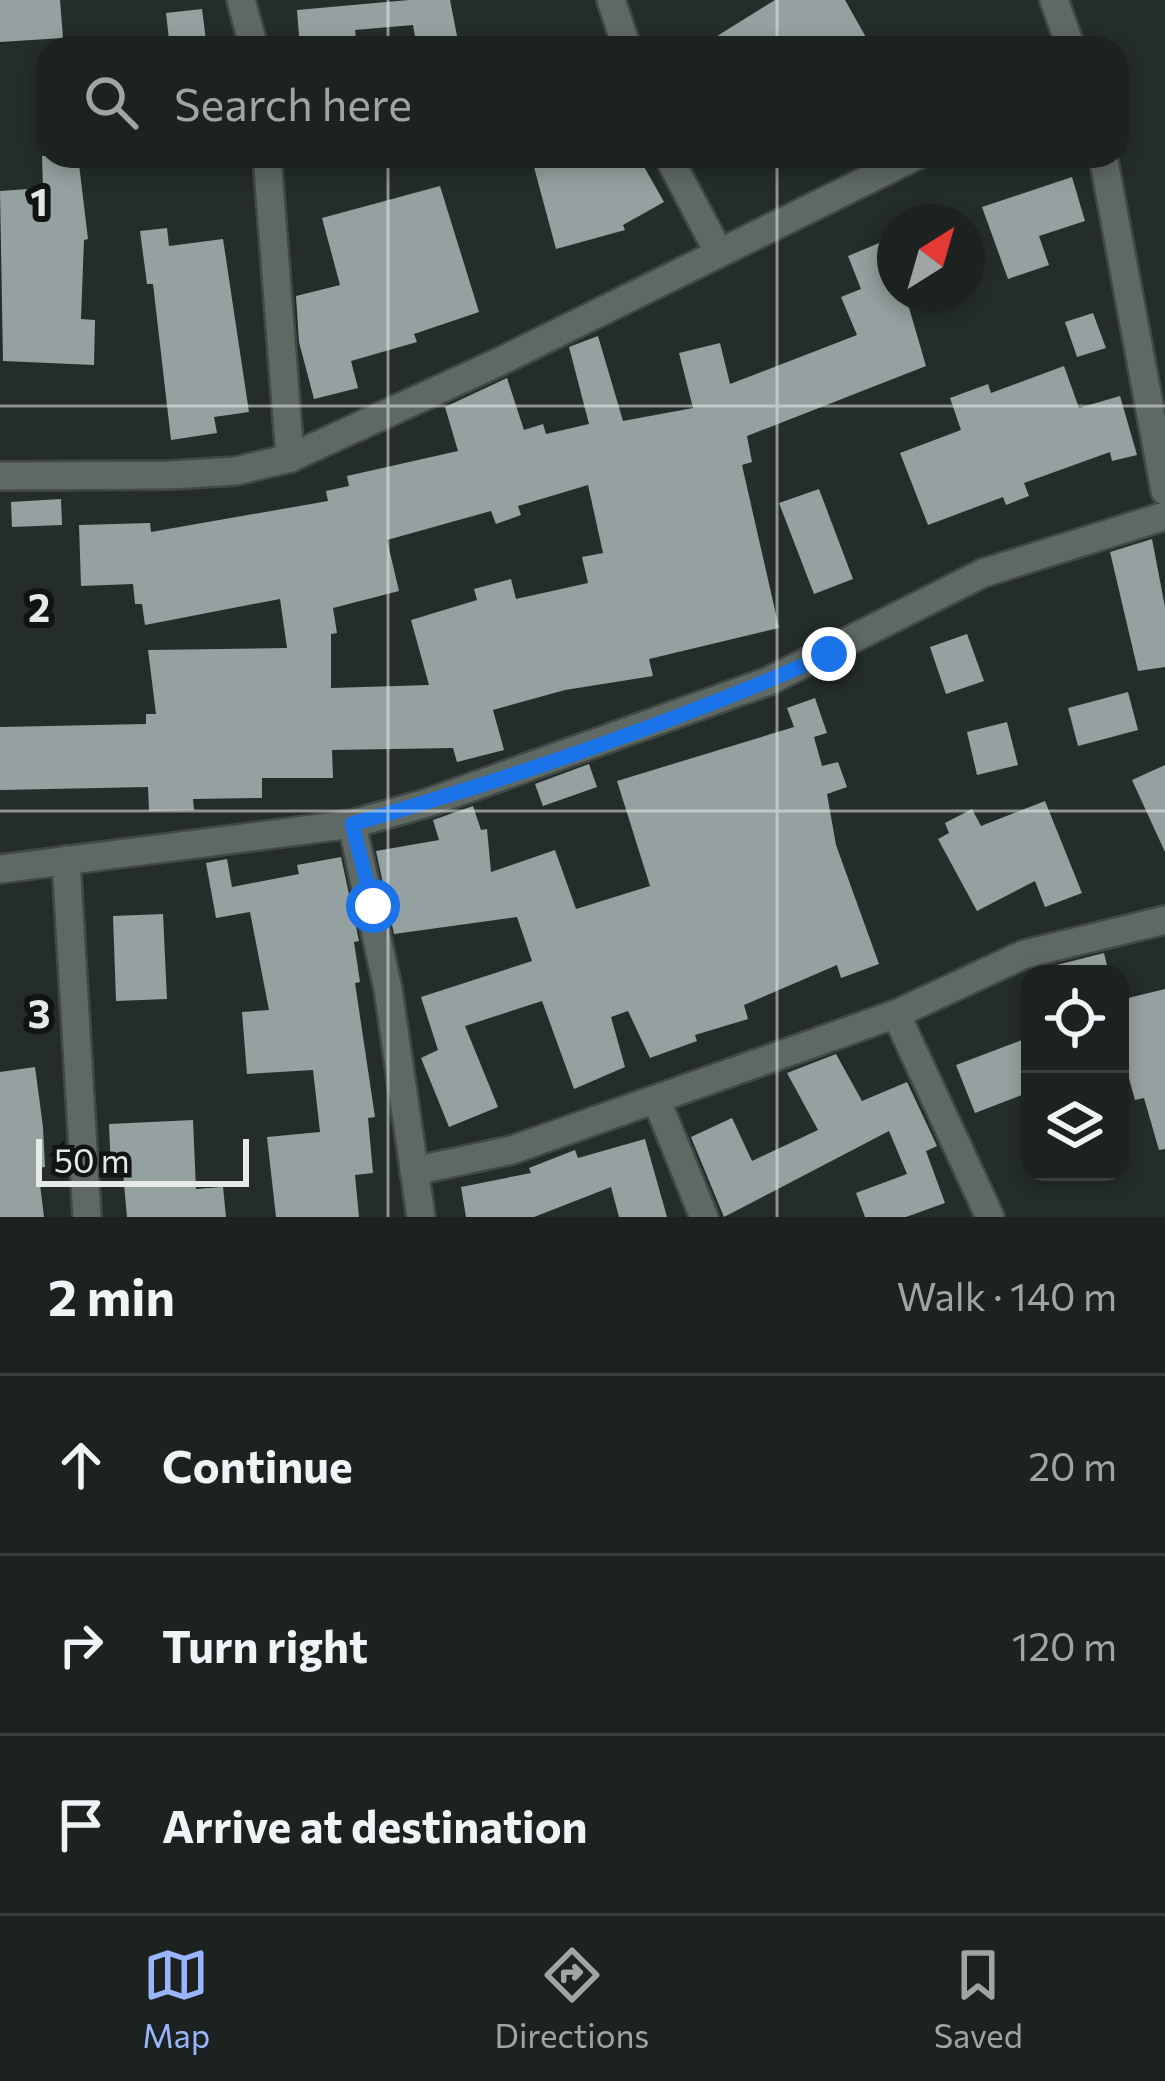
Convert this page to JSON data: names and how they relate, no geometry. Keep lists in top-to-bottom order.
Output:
{
  "scale_bar": "50 m",
  "north": "top right",
  "page": {
    "search": "Search here",
    "scale": "50 m",
    "heading": ["2 min", "Walk · 140 m"],
    "list": [
      ["Continue", "20 m"],
      ["Turn right", "120 m"],
      "Arrive at destination"
    ],
    "nav": ["Map", "Directions", "Saved"]
  },
  "grid": {
    "rows": ["1", "2", "3"]
  }
}
